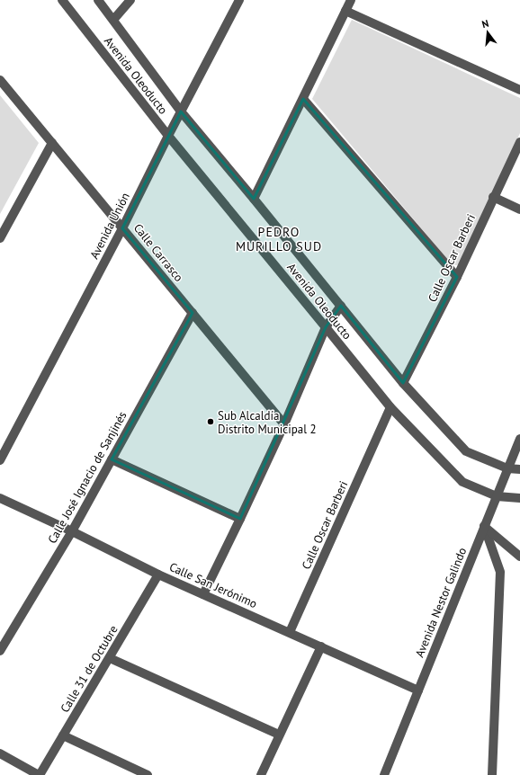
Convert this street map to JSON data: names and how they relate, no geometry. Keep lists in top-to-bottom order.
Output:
{
  "streets": {
    "street": [
      "Avenida Oleoducto",
      "Avenida Unión",
      "Calle Carrasco",
      "Calle Oscar Barberi",
      "Calle José Ignacio de Sanjinés",
      "Calle San Jerónimo",
      "Avenida Nestor Galindo",
      "Calle 31 de Octubre"
    ]
  },
  "crossings": [
    ["Avenida Oleoducto", "Avenida Unión"],
    ["Avenida Oleoducto", "Calle Oscar Barberi"],
    ["Avenida Oleoducto", "Avenida Nestor Galindo"],
    ["Avenida Unión", "Calle Carrasco"],
    ["Calle Carrasco", "Calle José Ignacio de Sanjinés"],
    ["Calle Oscar Barberi", "Calle San Jerónimo"],
    ["Calle José Ignacio de Sanjinés", "Calle San Jerónimo"],
    ["Calle San Jerónimo", "Avenida Nestor Galindo"],
    ["Calle San Jerónimo", "Calle 31 de Octubre"]
  ],
  "districts": ["PEDRO MURILLO SUD"],
  "places": ["Sub Alcaldía Distrito Municipal 2"],
  "north": "top"
}
